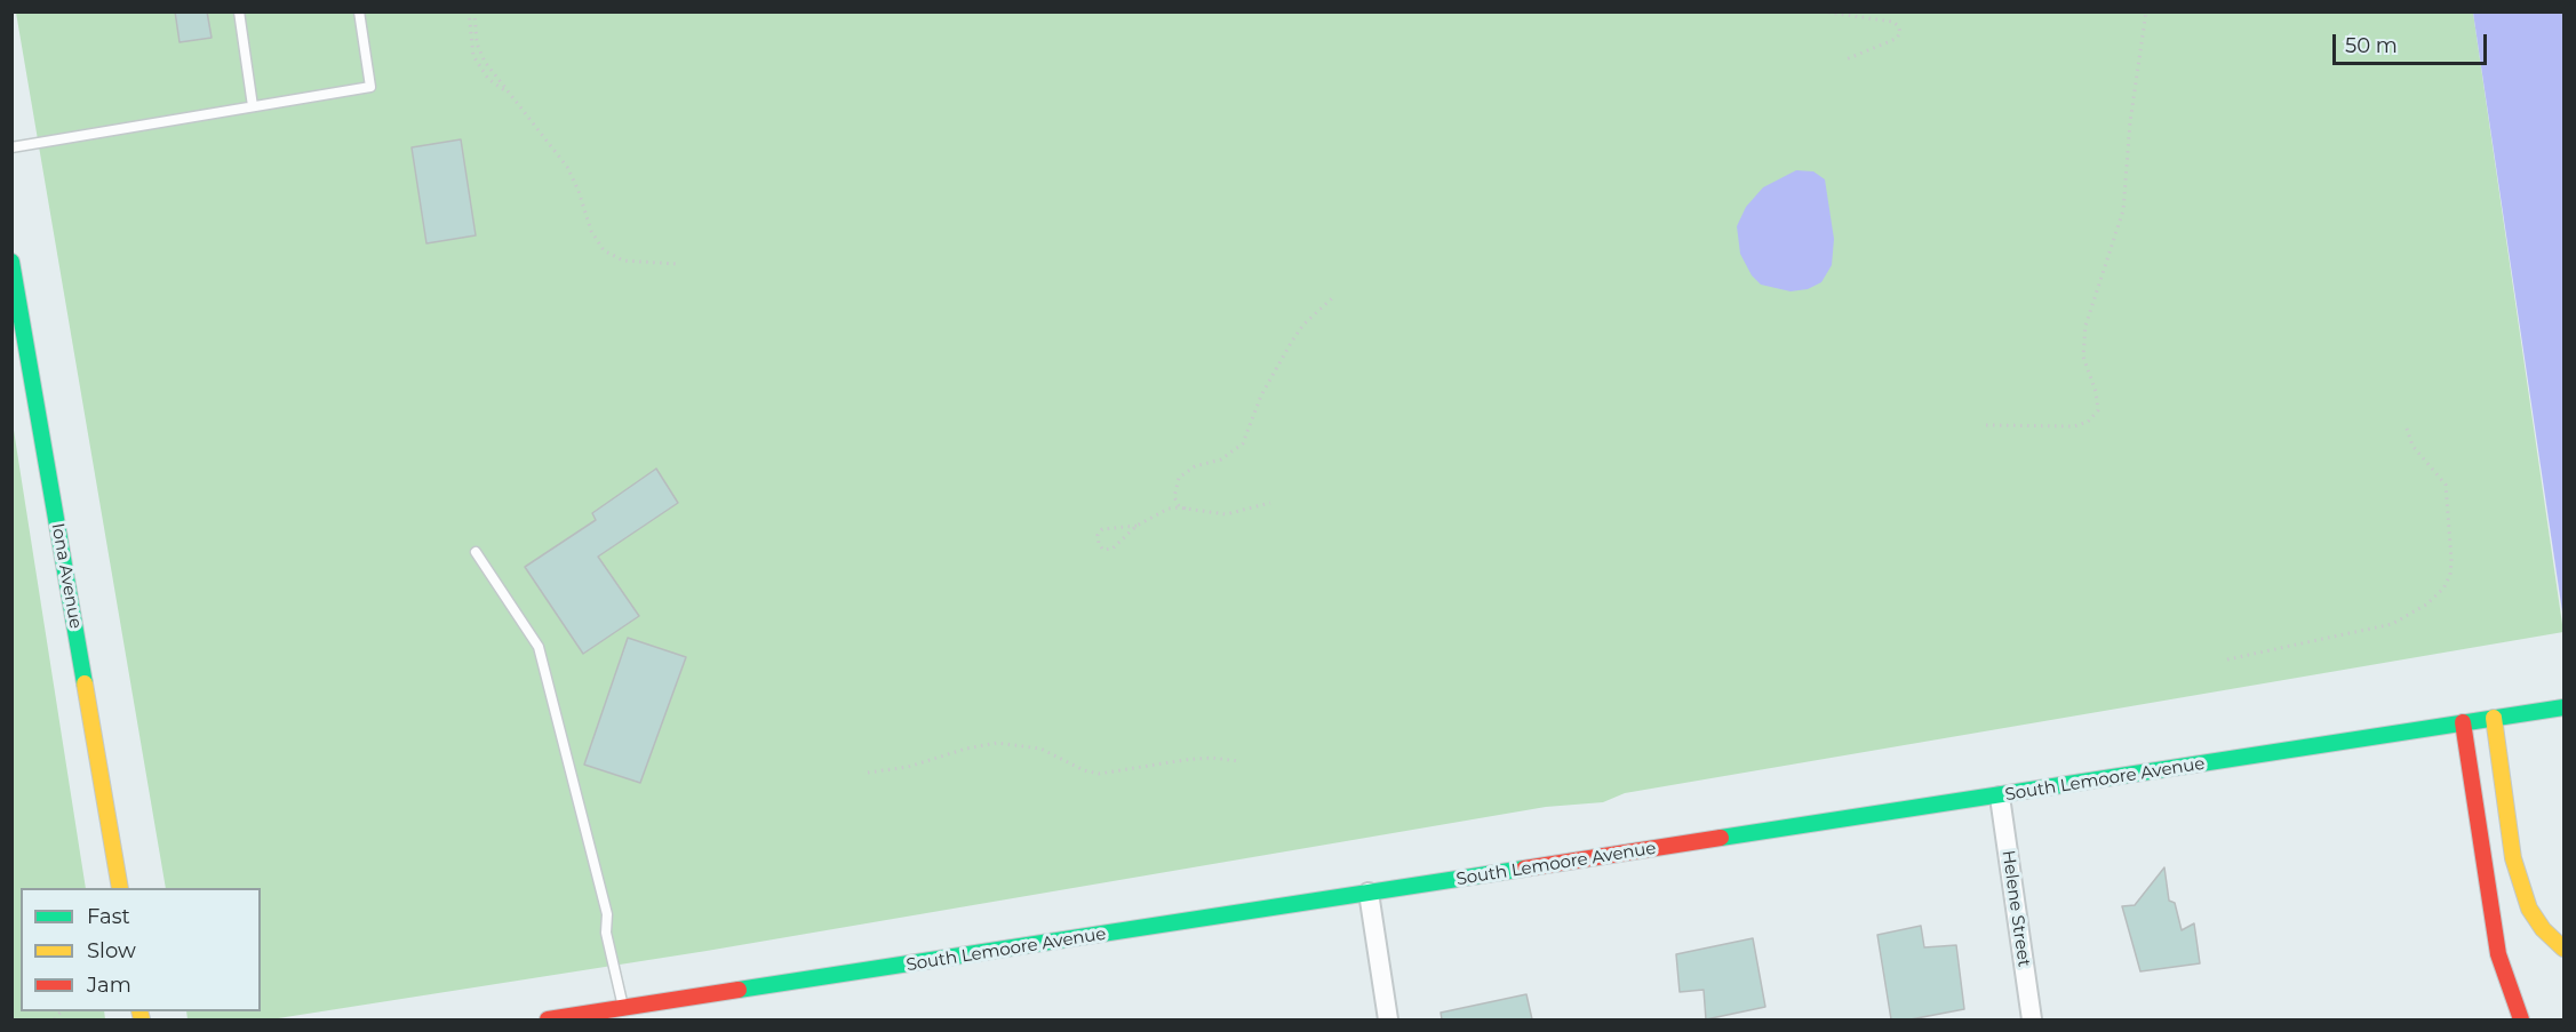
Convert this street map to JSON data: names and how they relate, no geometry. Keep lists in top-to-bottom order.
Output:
{
  "streets": {
    "main road": ["Iona Avenue", "South Lemoore Avenue"],
    "street": ["Helene Street"]
  },
  "crossings": [
    ["South Lemoore Avenue", "Helene Street"]
  ],
  "legend": ["Fast", "Slow", "Jam"],
  "scale_bar": "50 m"
}
